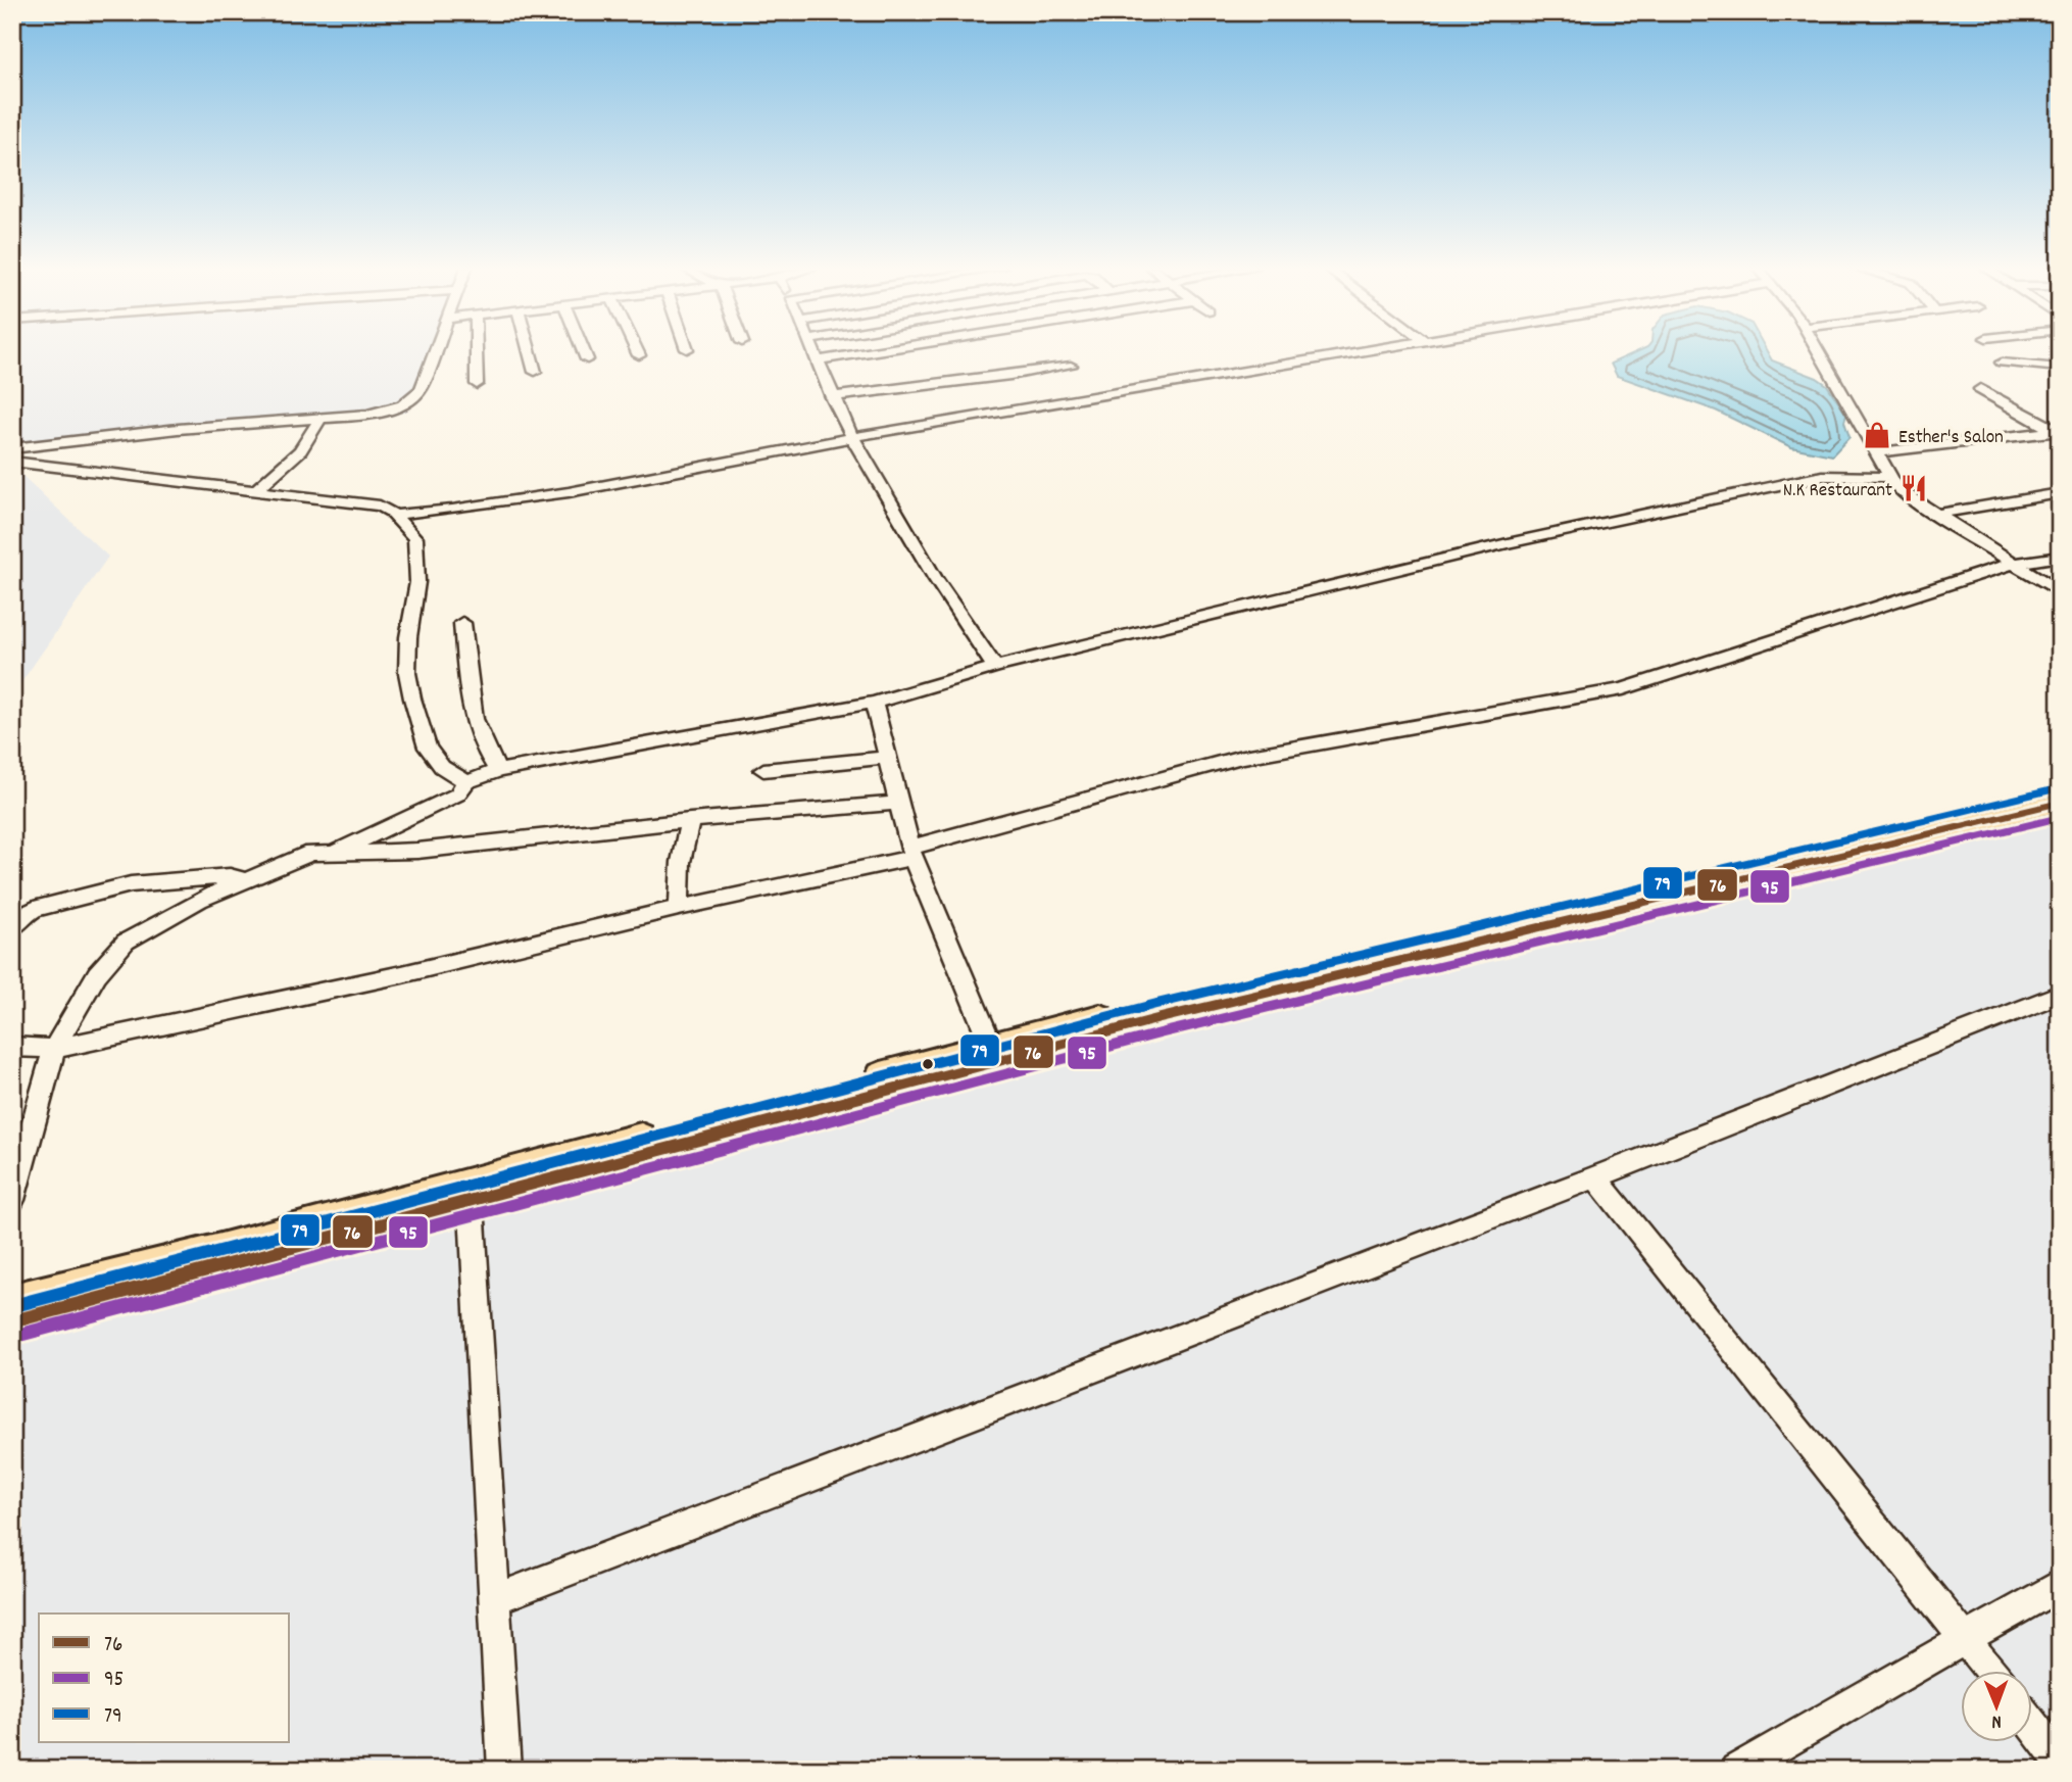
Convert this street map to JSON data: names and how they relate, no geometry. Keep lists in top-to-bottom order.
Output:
{
  "places": {
    "shop": ["Esther's Salon"],
    "restaurant": ["N.K Restaurant"]
  },
  "lines": ["transit line 79", "transit line 76", "transit line 95"],
  "legend": ["76", "95", "79"],
  "north": "bottom"
}
